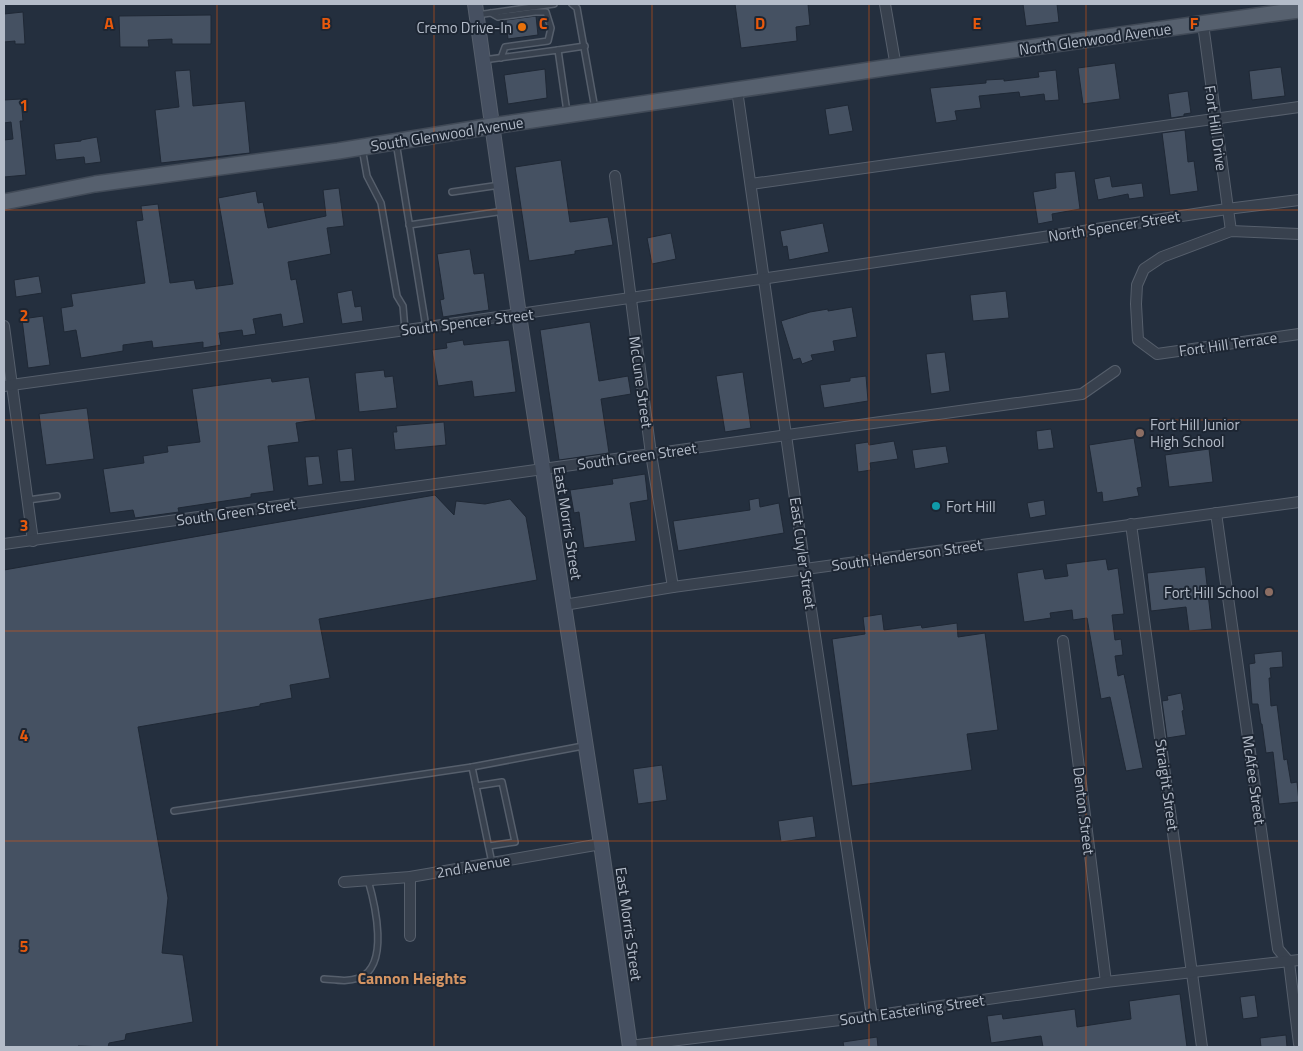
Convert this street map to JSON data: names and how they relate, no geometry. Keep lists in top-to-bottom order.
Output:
{
  "streets": {
    "main road": ["North Glenwood Avenue", "South Glenwood Avenue", "East Morris Street"],
    "street": [
      "Fort Hill Drive",
      "North Spencer Street",
      "South Spencer Street",
      "Fort Hill Terrace",
      "McCune Street",
      "South Green Street",
      "East Cuyler Street",
      "South Henderson Street",
      "McAfee Street",
      "Straight Street",
      "Denton Street",
      "2nd Avenue",
      "South Easterling Street"
    ]
  },
  "crossings": [
    ["North Glenwood Avenue", "Fort Hill Drive"],
    ["North Glenwood Avenue", "South Glenwood Avenue"],
    ["Fort Hill Drive", "North Spencer Street"],
    ["Fort Hill Drive", "Fort Hill Terrace"],
    ["South Glenwood Avenue", "East Morris Street"],
    ["South Glenwood Avenue", "East Cuyler Street"],
    ["North Spencer Street", "South Spencer Street"],
    ["South Spencer Street", "McCune Street"],
    ["South Spencer Street", "East Morris Street"],
    ["South Spencer Street", "East Cuyler Street"],
    ["McCune Street", "South Green Street"],
    ["McCune Street", "South Henderson Street"],
    ["South Green Street", "East Morris Street"],
    ["South Green Street", "East Cuyler Street"],
    ["East Morris Street", "South Henderson Street"],
    ["East Morris Street", "2nd Avenue"],
    ["East Morris Street", "South Easterling Street"],
    ["East Cuyler Street", "South Henderson Street"],
    ["East Cuyler Street", "South Easterling Street"],
    ["South Henderson Street", "McAfee Street"],
    ["South Henderson Street", "Straight Street"],
    ["McAfee Street", "South Easterling Street"],
    ["Straight Street", "South Easterling Street"],
    ["Denton Street", "South Easterling Street"]
  ],
  "districts": ["Cannon Heights"],
  "places": [
    "Cremo Drive-In",
    "Fort Hill Junior High School",
    "Fort Hill",
    "Fort Hill School"
  ],
  "grid": {
    "columns": [
      "A",
      "B",
      "C",
      "D",
      "E",
      "F"
    ],
    "rows": [
      "1",
      "2",
      "3",
      "4",
      "5"
    ]
  }
}
